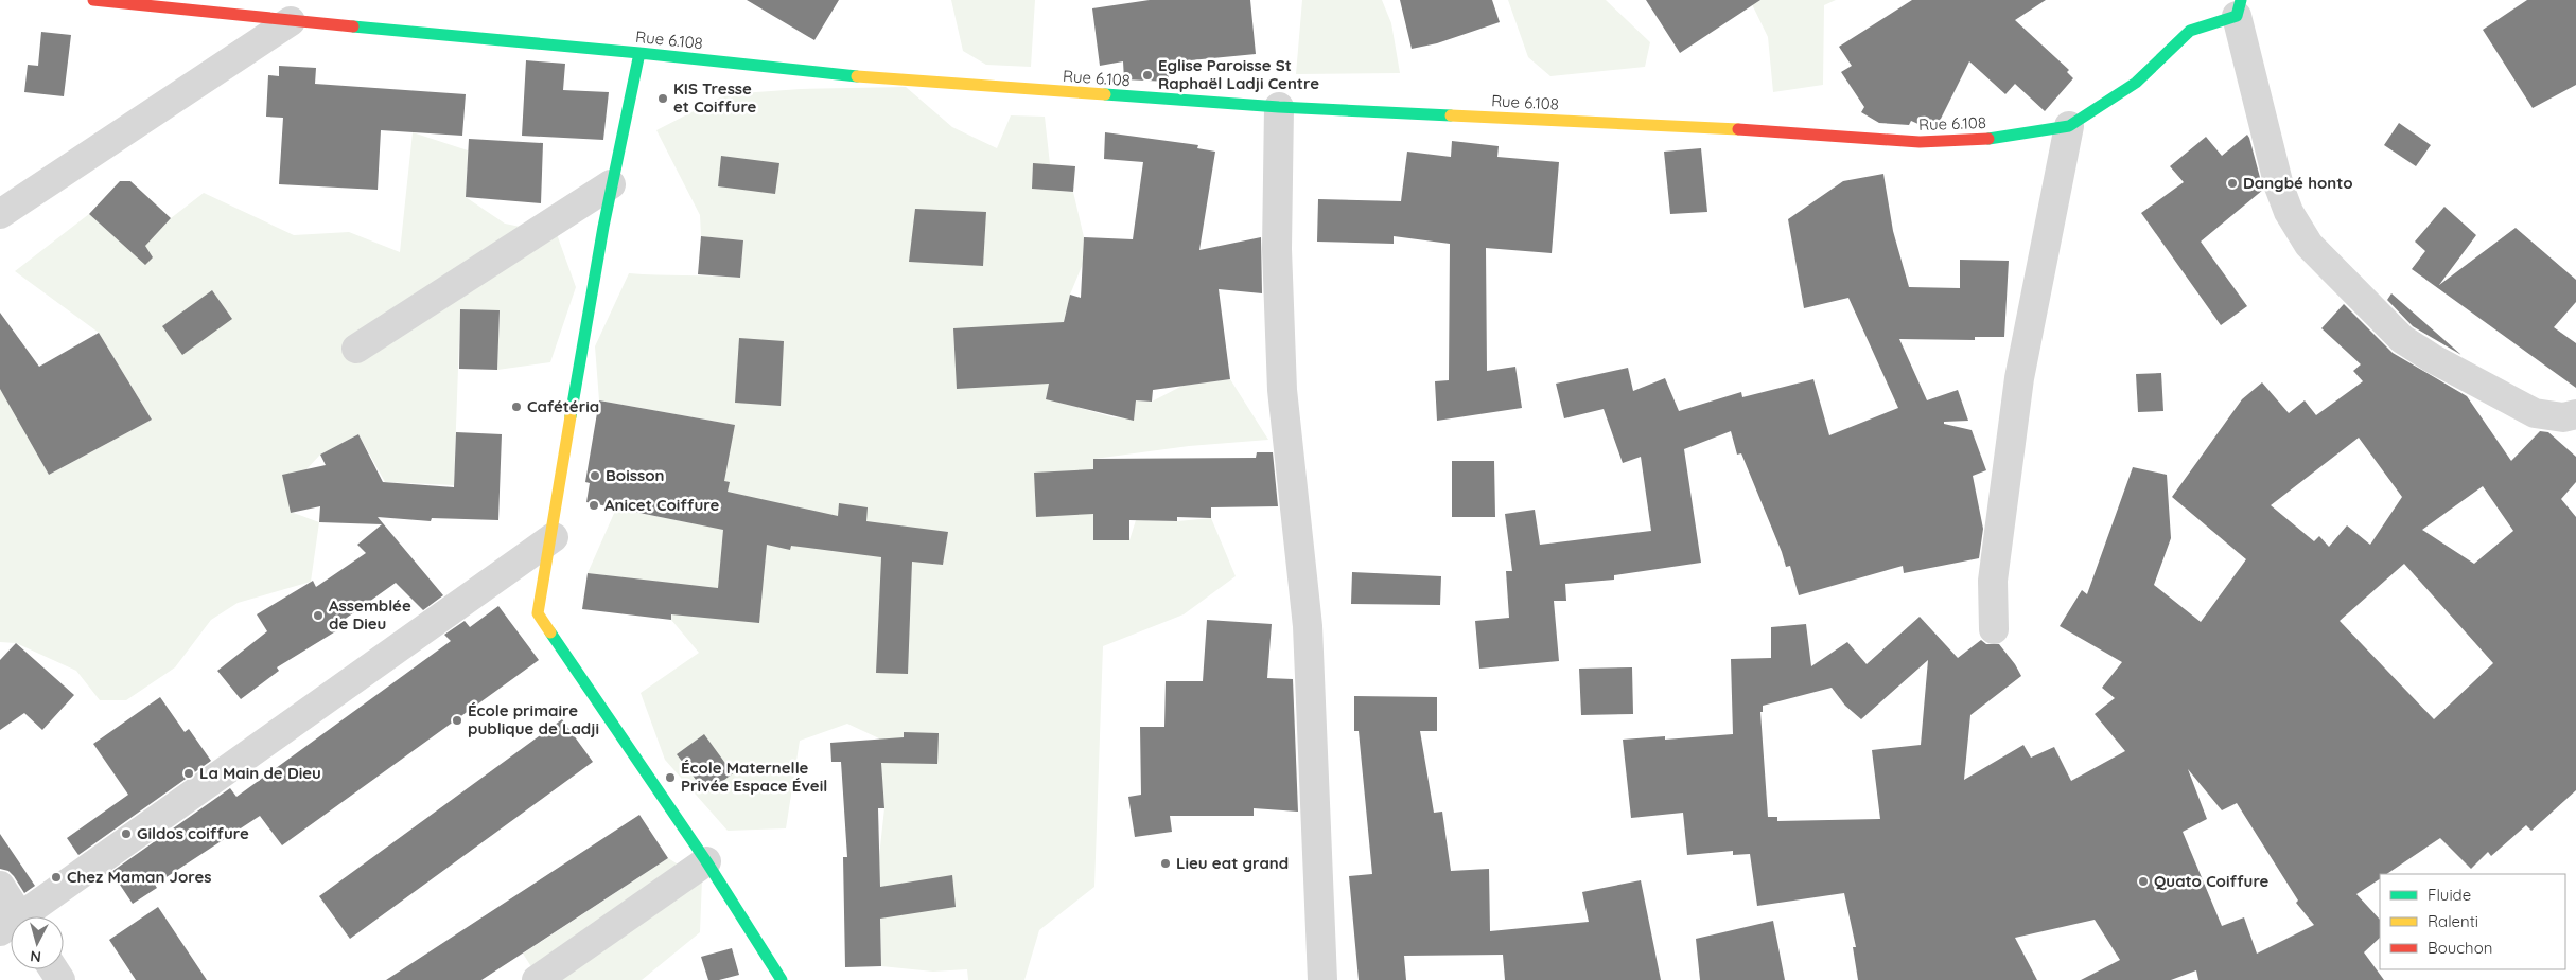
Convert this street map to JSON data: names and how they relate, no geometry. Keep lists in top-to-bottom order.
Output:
{
  "streets": {
    "street": ["Rue 6.108"]
  },
  "places": [
    "Eglise Paroisse St Raphaël Ladji Centre",
    "KIS Tresse et Coiffure",
    "Dangbé honto",
    "Cafétéria",
    "Boisson",
    "Anicet Coiffure",
    "Assemblée de Dieu",
    "École primaire publique de Ladji",
    "La Main de Dieu",
    "École Maternelle Privée Espace Éveil",
    "Gildos coiffure",
    "Lieu eat grand",
    "Chez Maman Jores",
    "Quato Coiffure"
  ],
  "legend": ["Fluide", "Ralenti", "Bouchon"],
  "north": "bottom"
}
